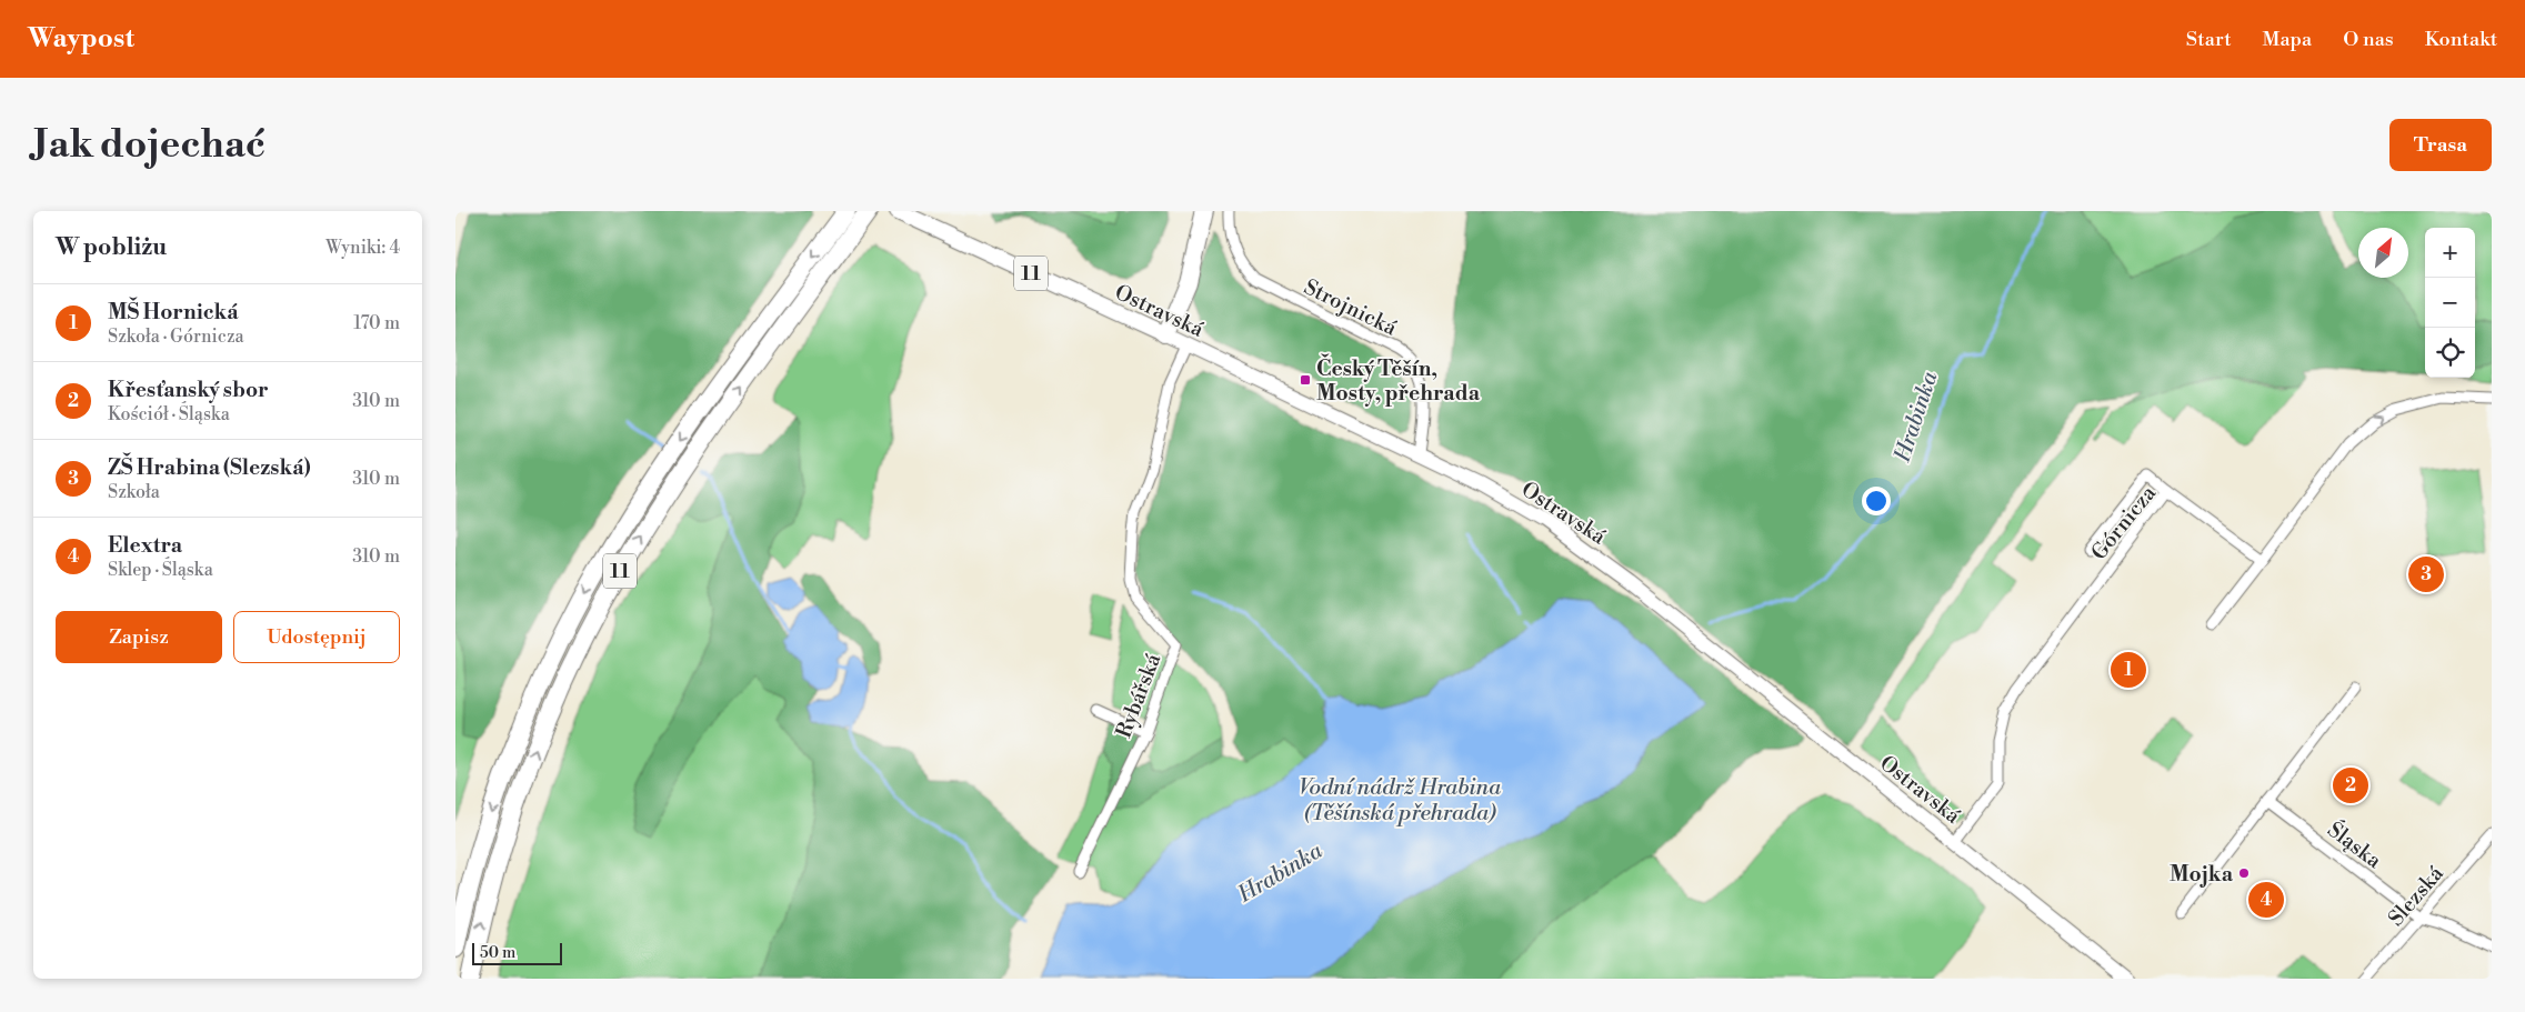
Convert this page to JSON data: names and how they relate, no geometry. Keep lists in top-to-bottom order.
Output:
{
  "streets": {
    "highway": ["11"],
    "main road": ["Ostravská"],
    "street": [
      "Strojnická",
      "Górnicza",
      "Rybářská",
      "Śląska",
      "Slezská"
    ]
  },
  "crossings": [
    ["Strojnická", "Ostravská"],
    ["Ostravská", "Górnicza"],
    ["Ostravská", "Rybářská"],
    ["Śląska", "Slezská"]
  ],
  "water": ["Hrabinka", "Vodní nádrž Hrabina (Těšínská přehrada)"],
  "places": {
    "transit": ["Český Těšín, Mosty, přehrada"],
    "other": ["Mojka"]
  },
  "scale_bar": "50 m",
  "north": "top right",
  "page": {
    "header": "Waypost",
    "nav": [
      "Start",
      "Mapa",
      "O nas",
      "Kontakt"
    ],
    "buttons": [
      "Trasa",
      ["Zapisz", "Udostępnij"]
    ],
    "title": "Jak dojechać",
    "heading": ["W pobliżu", "Wyniki: 4"],
    "map_buttons": ["+", "−"],
    "list": [
      {
        "mark": "1",
        "name": "MŠ Hornická",
        "note": "Szkoła · Górnicza",
        "value": "170 m"
      },
      {
        "mark": "2",
        "name": "Křesťanský sbor",
        "note": "Kościół · Śląska",
        "value": "310 m"
      },
      {
        "mark": "3",
        "name": "ZŠ Hrabina (Slezská)",
        "note": "Szkoła",
        "value": "310 m"
      },
      {
        "mark": "4",
        "name": "Elextra",
        "note": "Sklep · Śląska",
        "value": "310 m"
      }
    ],
    "pins": [
      "3",
      "1",
      "2",
      "4"
    ],
    "scale": "50 m"
  }
}
